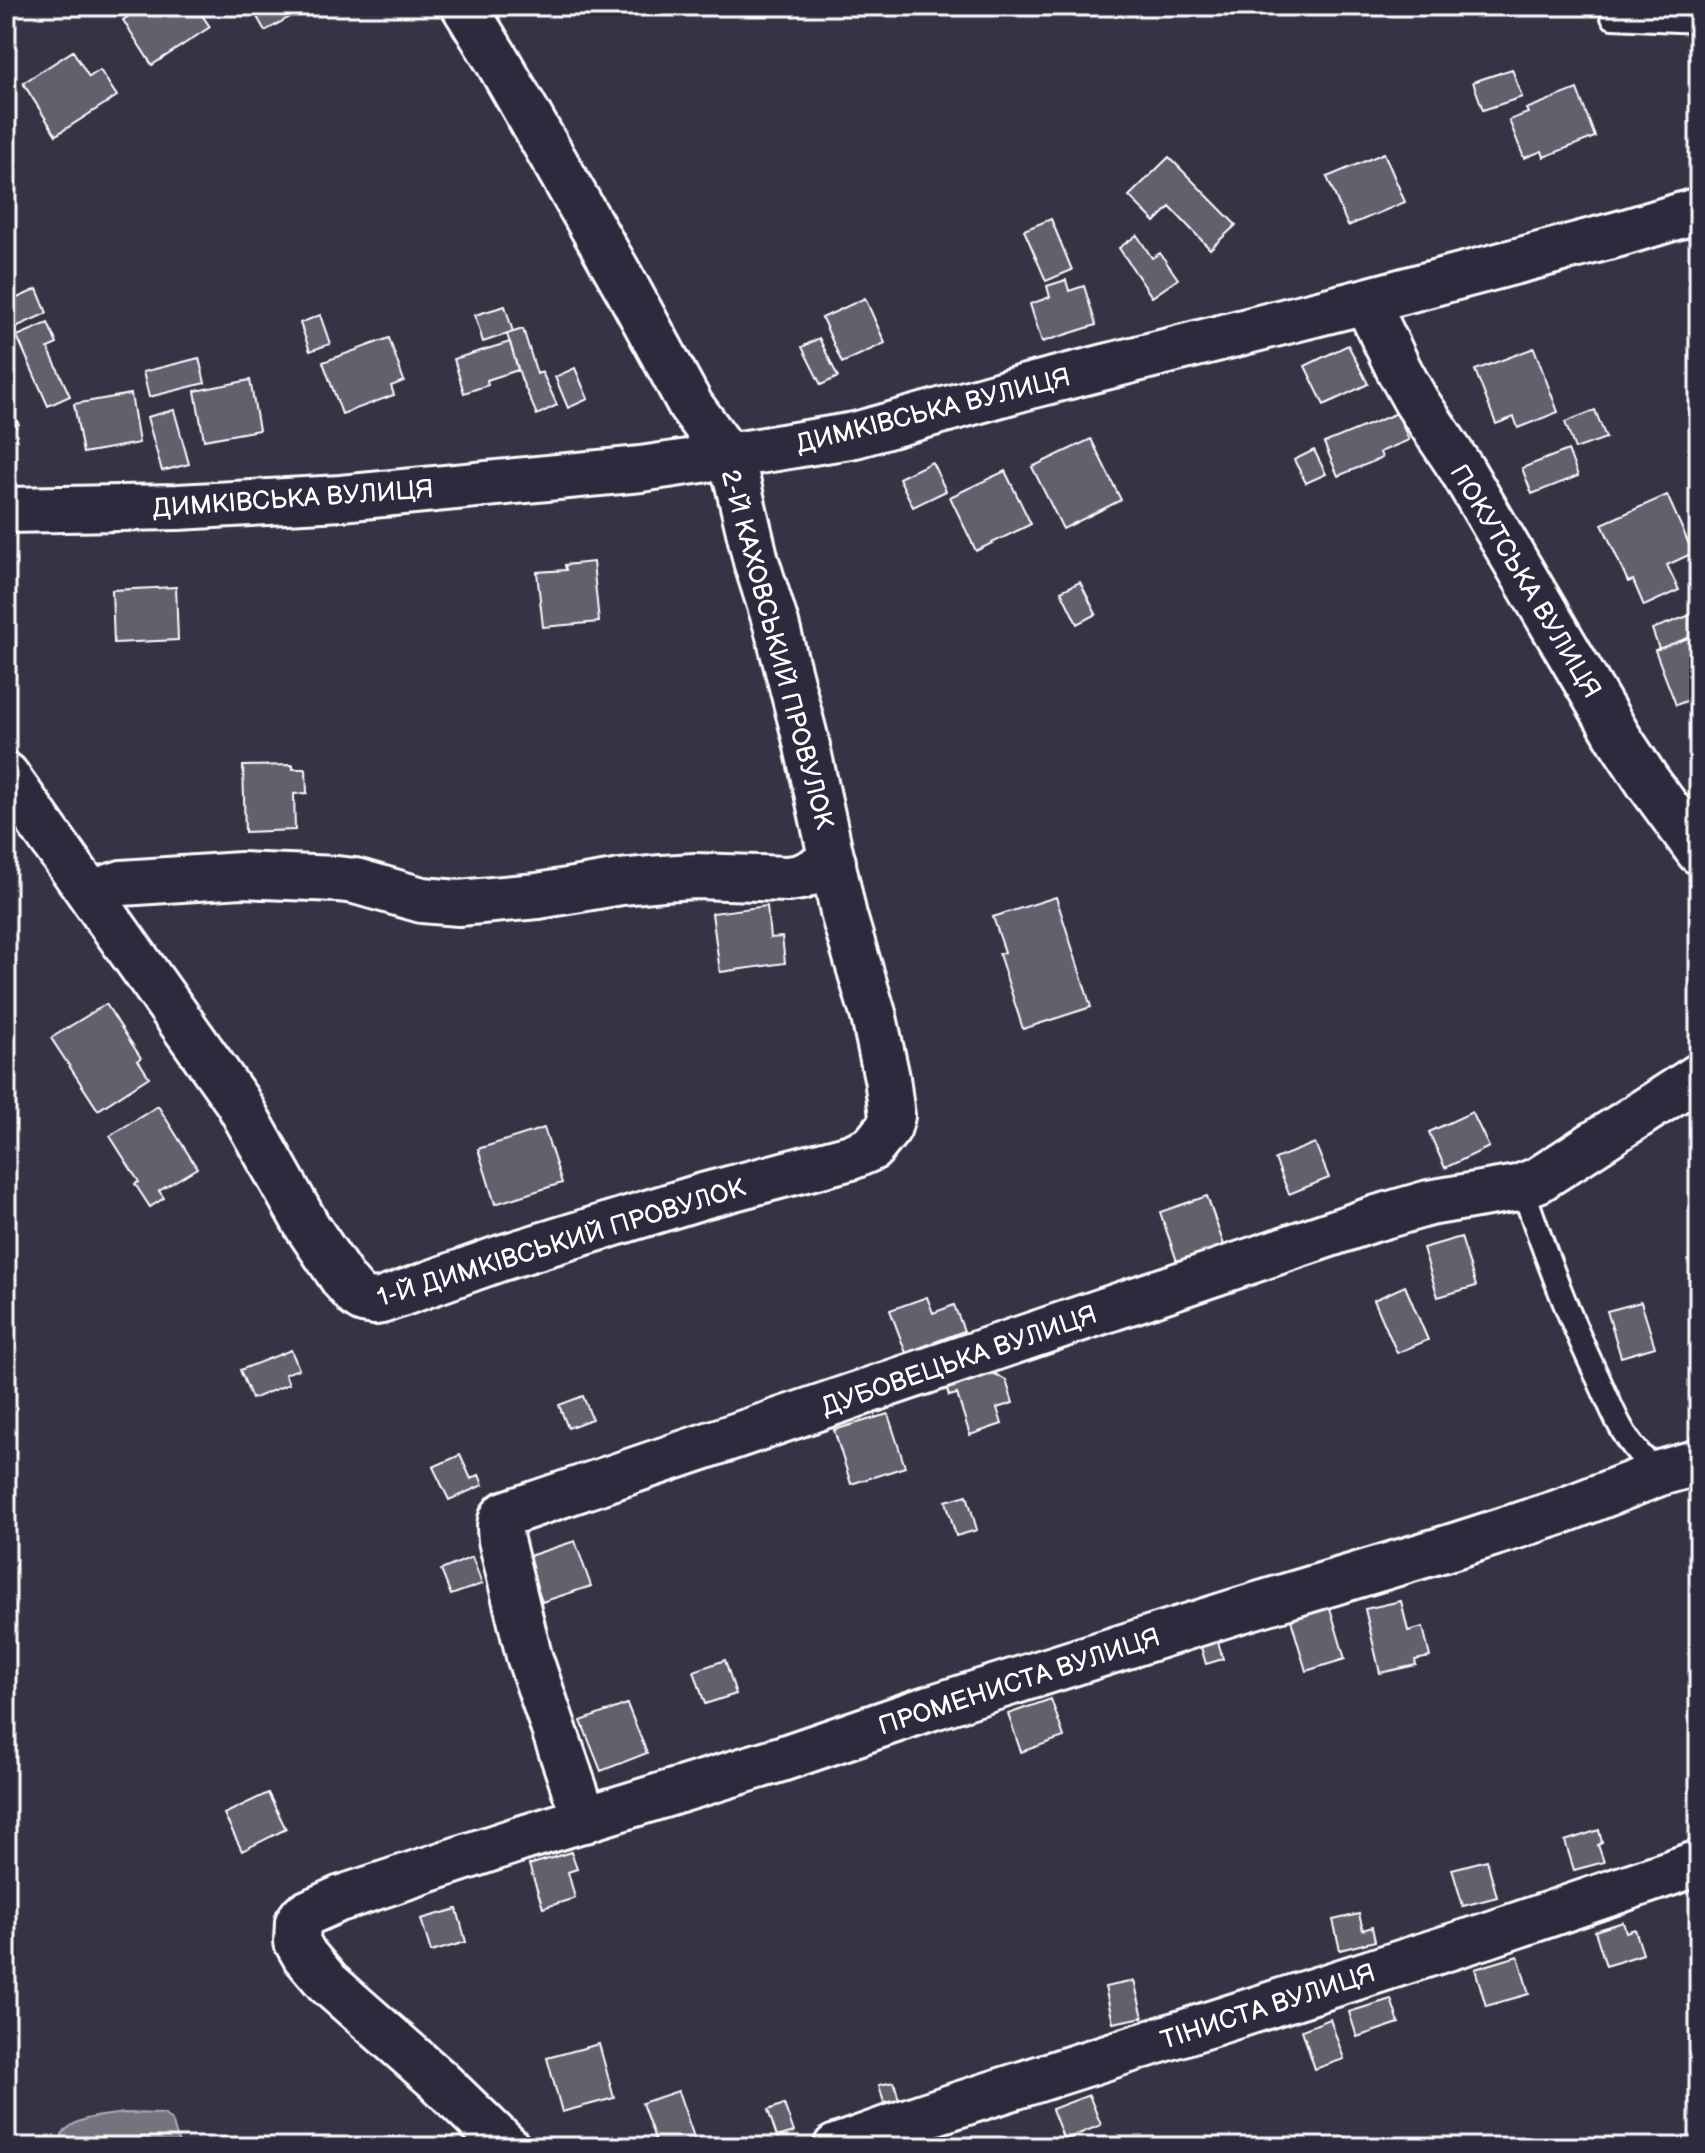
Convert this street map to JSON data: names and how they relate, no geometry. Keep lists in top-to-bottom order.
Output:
{
  "streets": {
    "street": [
      "ДИМКІВСЬКА ВУЛИЦЯ",
      "ПОКУТСЬКА ВУЛИЦЯ",
      "2-Й КАХОВСЬКИЙ ПРОВУЛОК",
      "1-Й ДИМКІВСЬКИЙ ПРОВУЛОК",
      "ДУБОВЕЦЬКА ВУЛИЦЯ",
      "ПРОМЕНИСТА ВУЛИЦЯ",
      "ТІНИСТА ВУЛИЦЯ"
    ]
  },
  "crossings": [
    ["ДИМКІВСЬКА ВУЛИЦЯ", "ПОКУТСЬКА ВУЛИЦЯ"],
    ["ДИМКІВСЬКА ВУЛИЦЯ", "2-Й КАХОВСЬКИЙ ПРОВУЛОК"],
    ["2-Й КАХОВСЬКИЙ ПРОВУЛОК", "1-Й ДИМКІВСЬКИЙ ПРОВУЛОК"],
    ["ДУБОВЕЦЬКА ВУЛИЦЯ", "ПРОМЕНИСТА ВУЛИЦЯ"]
  ]
}
